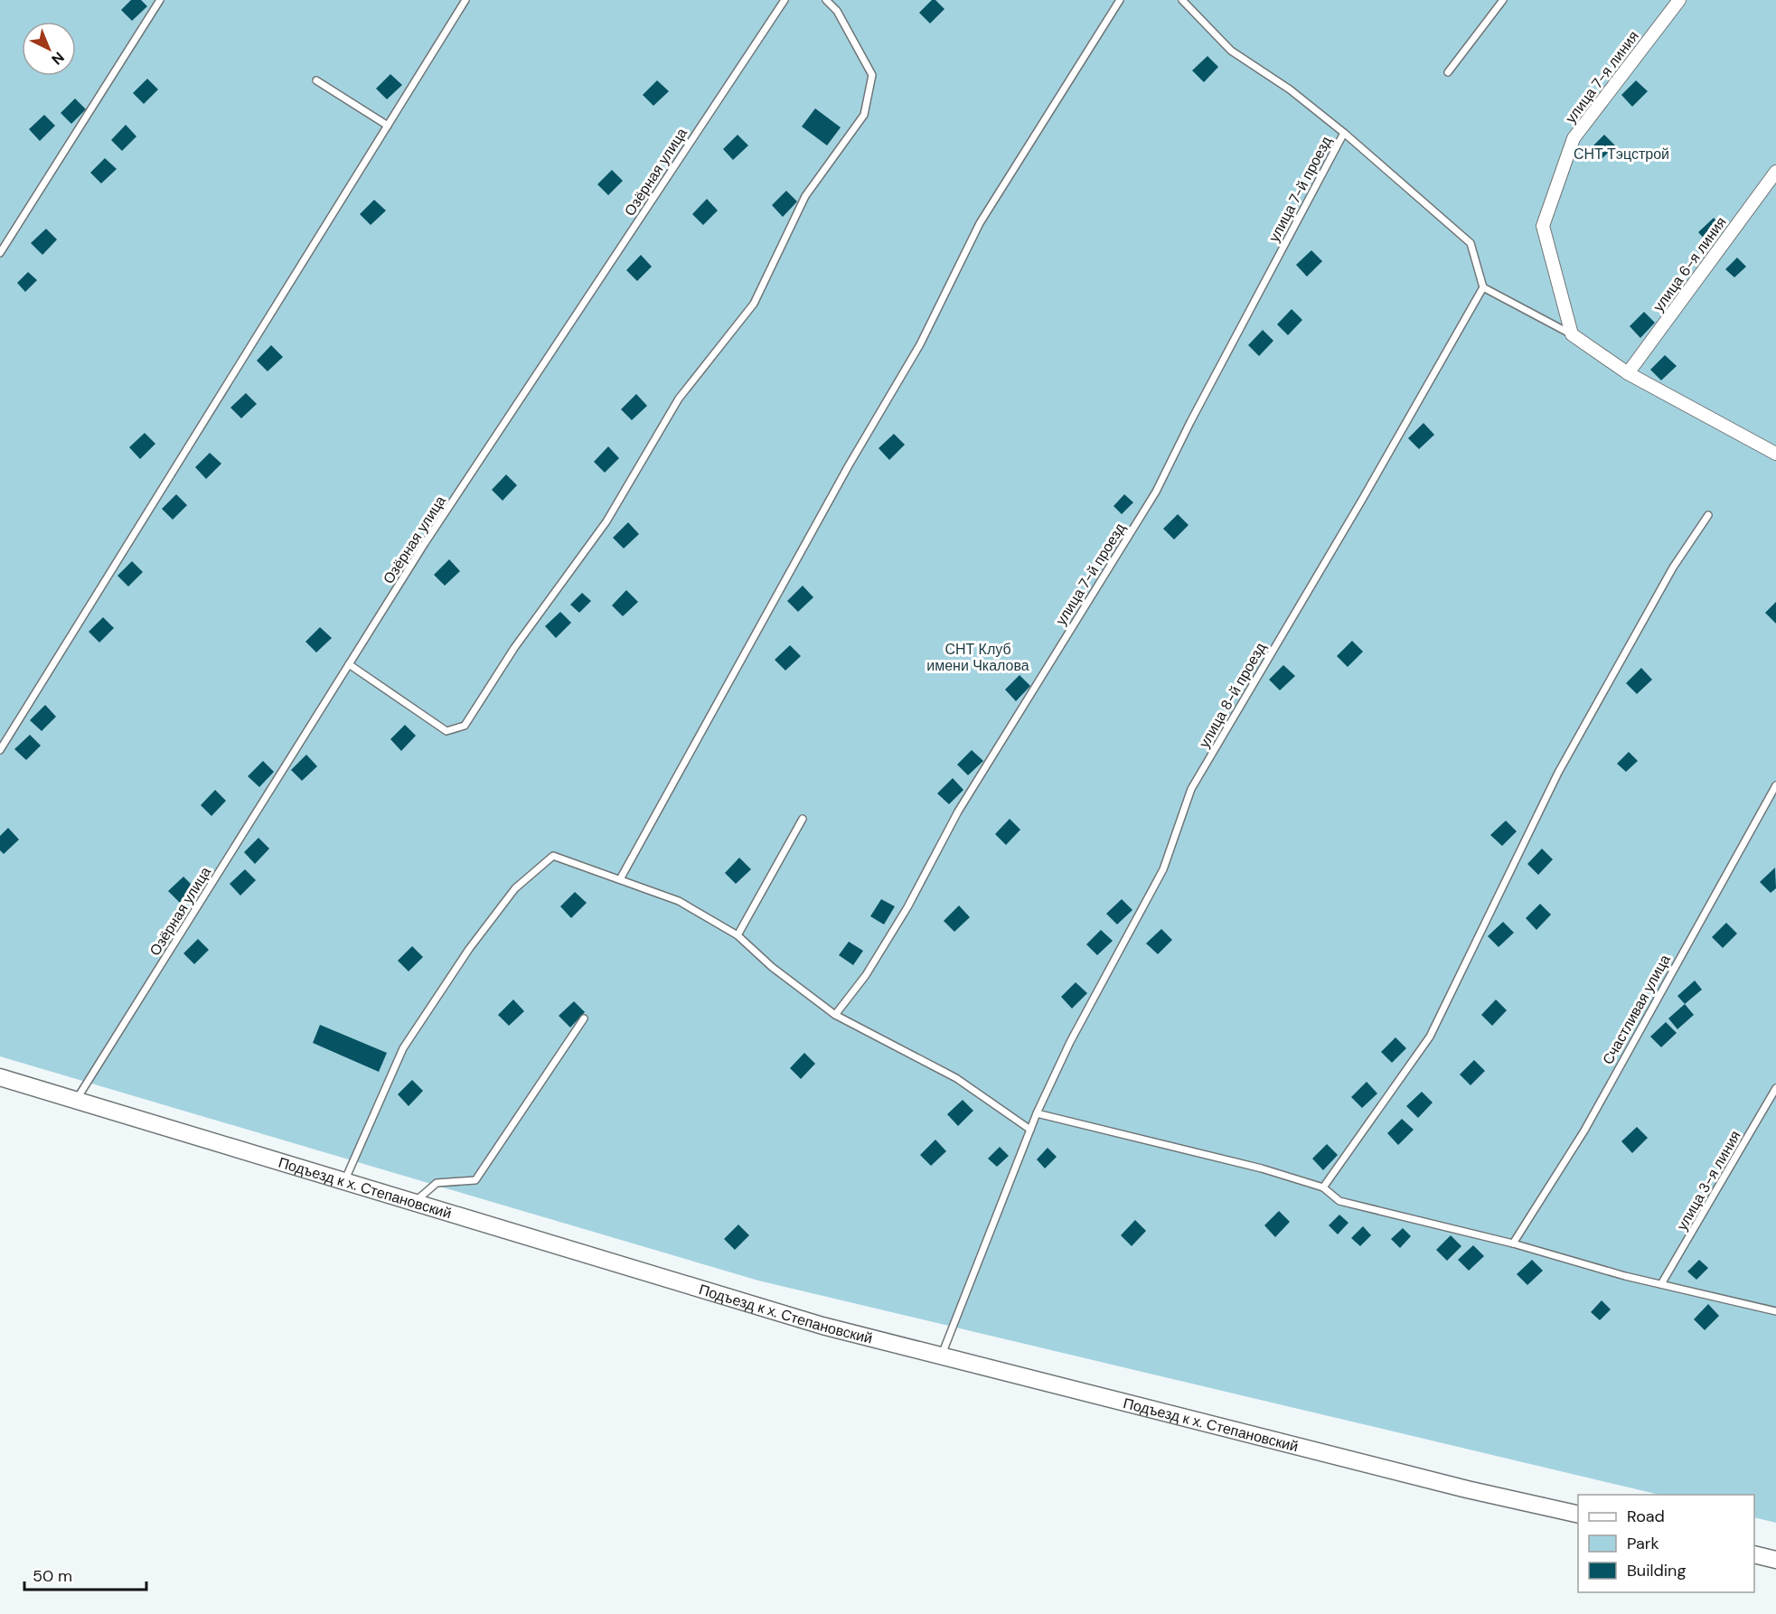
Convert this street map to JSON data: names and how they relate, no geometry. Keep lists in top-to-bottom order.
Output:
{
  "streets": {
    "street": ["улица 7-я линия", "улица 6-я линия", "Подъезд к х. Степановский"],
    "lane": [
      "Озёрная улица",
      "улица 7-й проезд",
      "улица 8-й проезд",
      "Счастливая улица",
      "улица 3-я линия"
    ]
  },
  "crossings": [
    ["Озёрная улица", "Подъезд к х. Степановский"],
    ["улица 8-й проезд", "Подъезд к х. Степановский"]
  ],
  "parks": ["СНТ Тэцстрой", "СНТ Клуб имени Чкалова"],
  "legend": ["Road", "Park", "Building"],
  "scale_bar": "50 m",
  "north": "bottom right"
}
